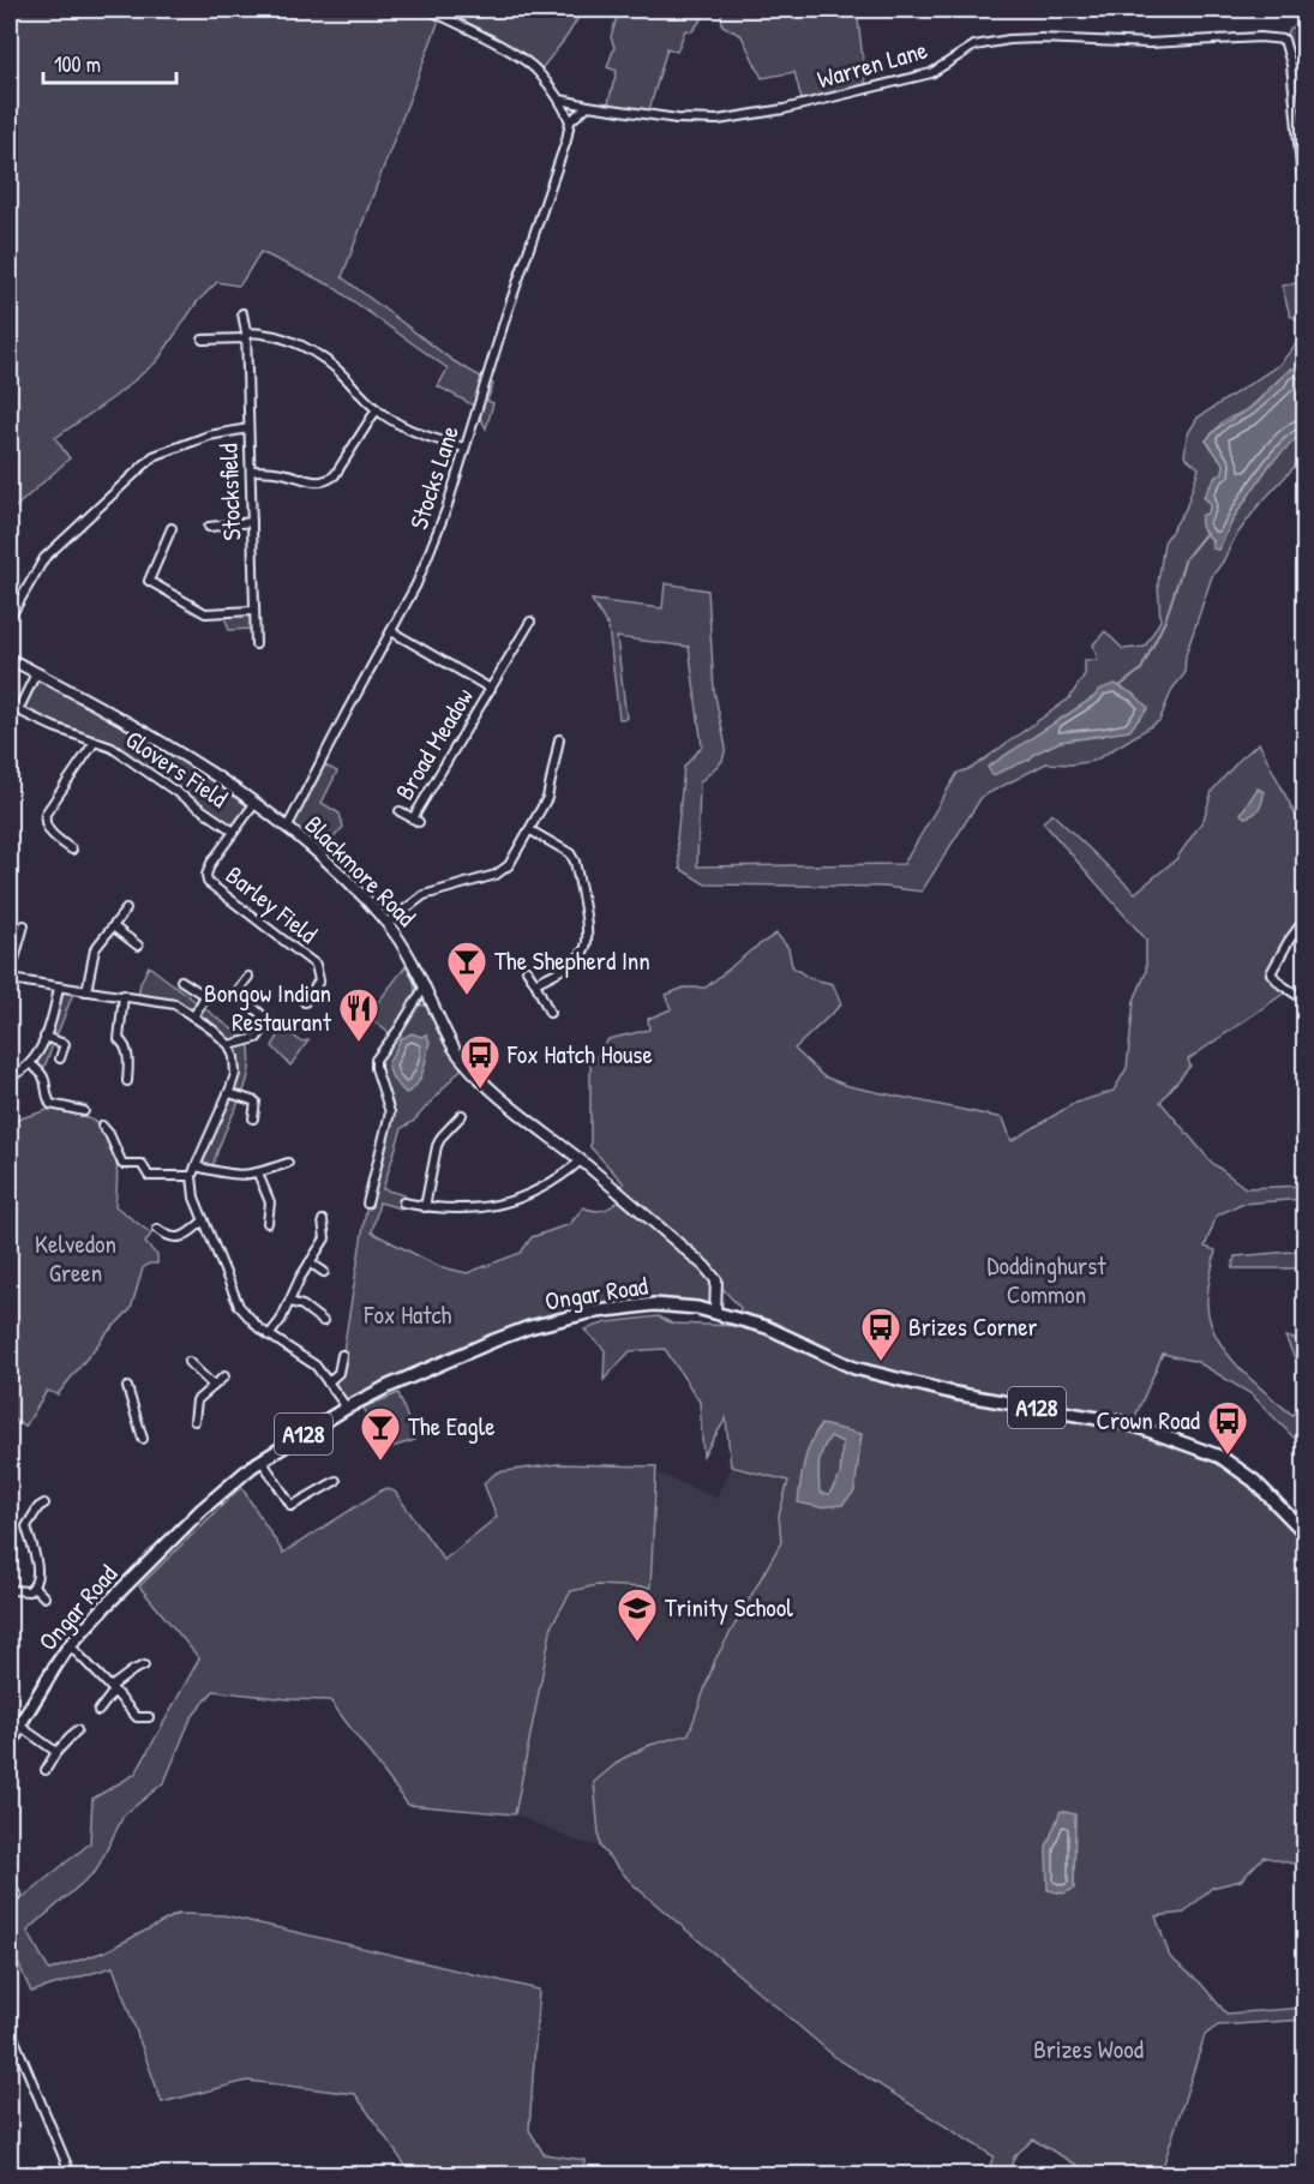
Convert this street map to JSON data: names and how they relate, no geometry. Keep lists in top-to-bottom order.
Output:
{
  "streets": {
    "main road": ["Ongar Road", "A128"],
    "street": [
      "Warren Lane",
      "Stocks Lane",
      "Stocksfield",
      "Broad Meadow",
      "Glovers Field",
      "Blackmore Road",
      "Barley Field"
    ]
  },
  "crossings": [
    ["Stocks Lane", "Broad Meadow"],
    ["Stocks Lane", "Blackmore Road"],
    ["Glovers Field", "Barley Field"],
    ["Blackmore Road", "Barley Field"],
    ["Blackmore Road", "Ongar Road"]
  ],
  "parks": [
    "Kelvedon Green",
    "Doddinghurst Common",
    "Fox Hatch",
    "Brizes Wood"
  ],
  "places": {
    "bar": ["The Shepherd Inn", "The Eagle"],
    "restaurant": ["Bongow Indian Restaurant"],
    "bus stop": ["Fox Hatch House", "Brizes Corner", "Crown Road"],
    "school or university": ["Trinity School"]
  },
  "scale_bar": "100 m"
}
